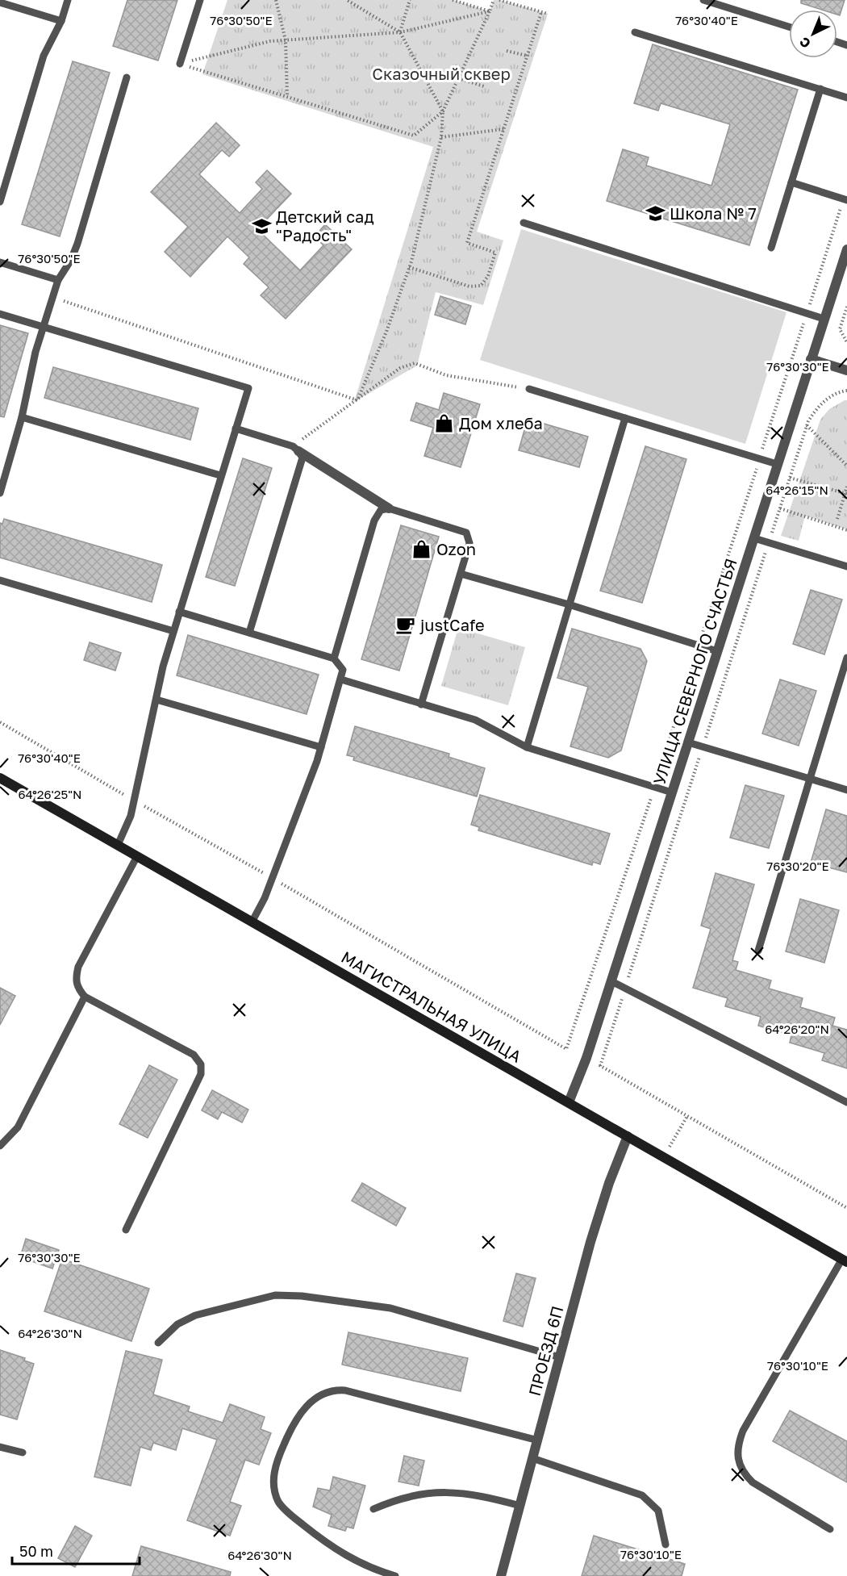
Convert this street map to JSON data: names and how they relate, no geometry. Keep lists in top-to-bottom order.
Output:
{
  "streets": {
    "main road": ["МАГИСТРАЛЬНАЯ УЛИЦА"],
    "street": ["УЛИЦА СЕВЕРНОГО СЧАСТЬЯ", "ПРОЕЗД 6П"]
  },
  "crossings": [
    ["УЛИЦА СЕВЕРНОГО СЧАСТЬЯ", "МАГИСТРАЛЬНАЯ УЛИЦА"],
    ["МАГИСТРАЛЬНАЯ УЛИЦА", "ПРОЕЗД 6П"]
  ],
  "parks": ["Сказочный сквер"],
  "places": {
    "school or university": ["Школа № 7", "Детский сад \"Радость\""],
    "shop": ["Дом хлеба", "Ozon"],
    "cafe": ["justCafe"]
  },
  "scale_bar": "50 m",
  "north": "bottom left",
  "coordinates": [
    "76°30'50\"E",
    "76°30'40\"E",
    "76°30'30\"E",
    "64°26'15\"N",
    "64°26'25\"N",
    "76°30'20\"E",
    "64°26'20\"N",
    "64°26'30\"N",
    "76°30'10\"E"
  ]
}
